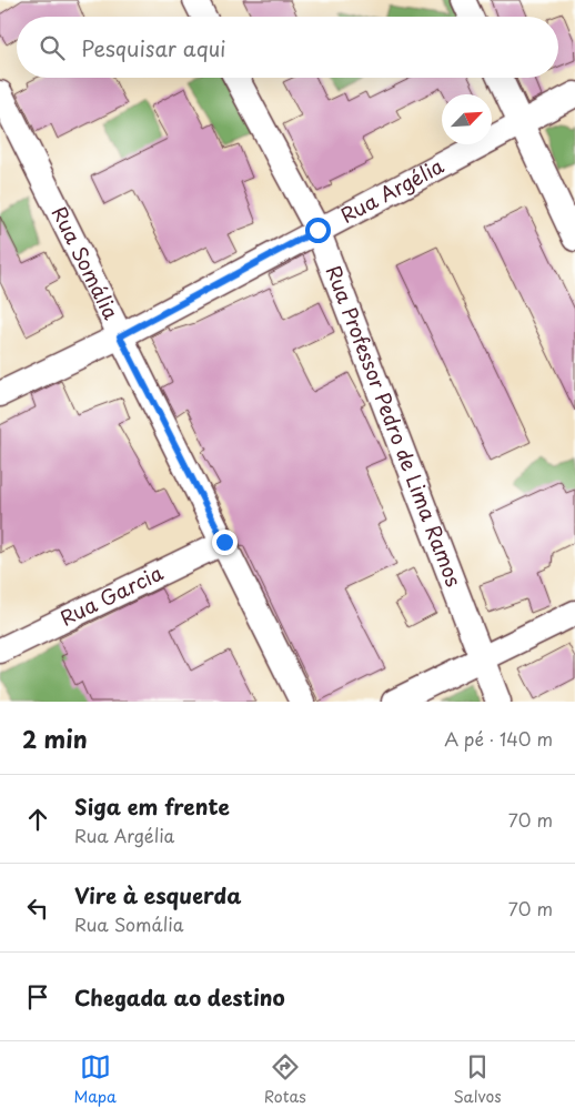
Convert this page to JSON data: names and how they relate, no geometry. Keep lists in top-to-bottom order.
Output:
{
  "streets": {
    "street": [
      "Rua Argélia",
      "Rua Somália",
      "Rua Professor Pedro de Lima Ramos",
      "Rua Garcia"
    ]
  },
  "crossings": [
    ["Rua Argélia", "Rua Somália"],
    ["Rua Argélia", "Rua Professor Pedro de Lima Ramos"],
    ["Rua Somália", "Rua Garcia"]
  ],
  "north": "top right",
  "page": {
    "search": "Pesquisar aqui",
    "heading": ["2 min", "A pé · 140 m"],
    "list": [
      ["Siga em frente", "Rua Argélia", "70 m"],
      ["Vire à esquerda", "Rua Somália", "70 m"],
      "Chegada ao destino"
    ],
    "nav": ["Mapa", "Rotas", "Salvos"]
  }
}
